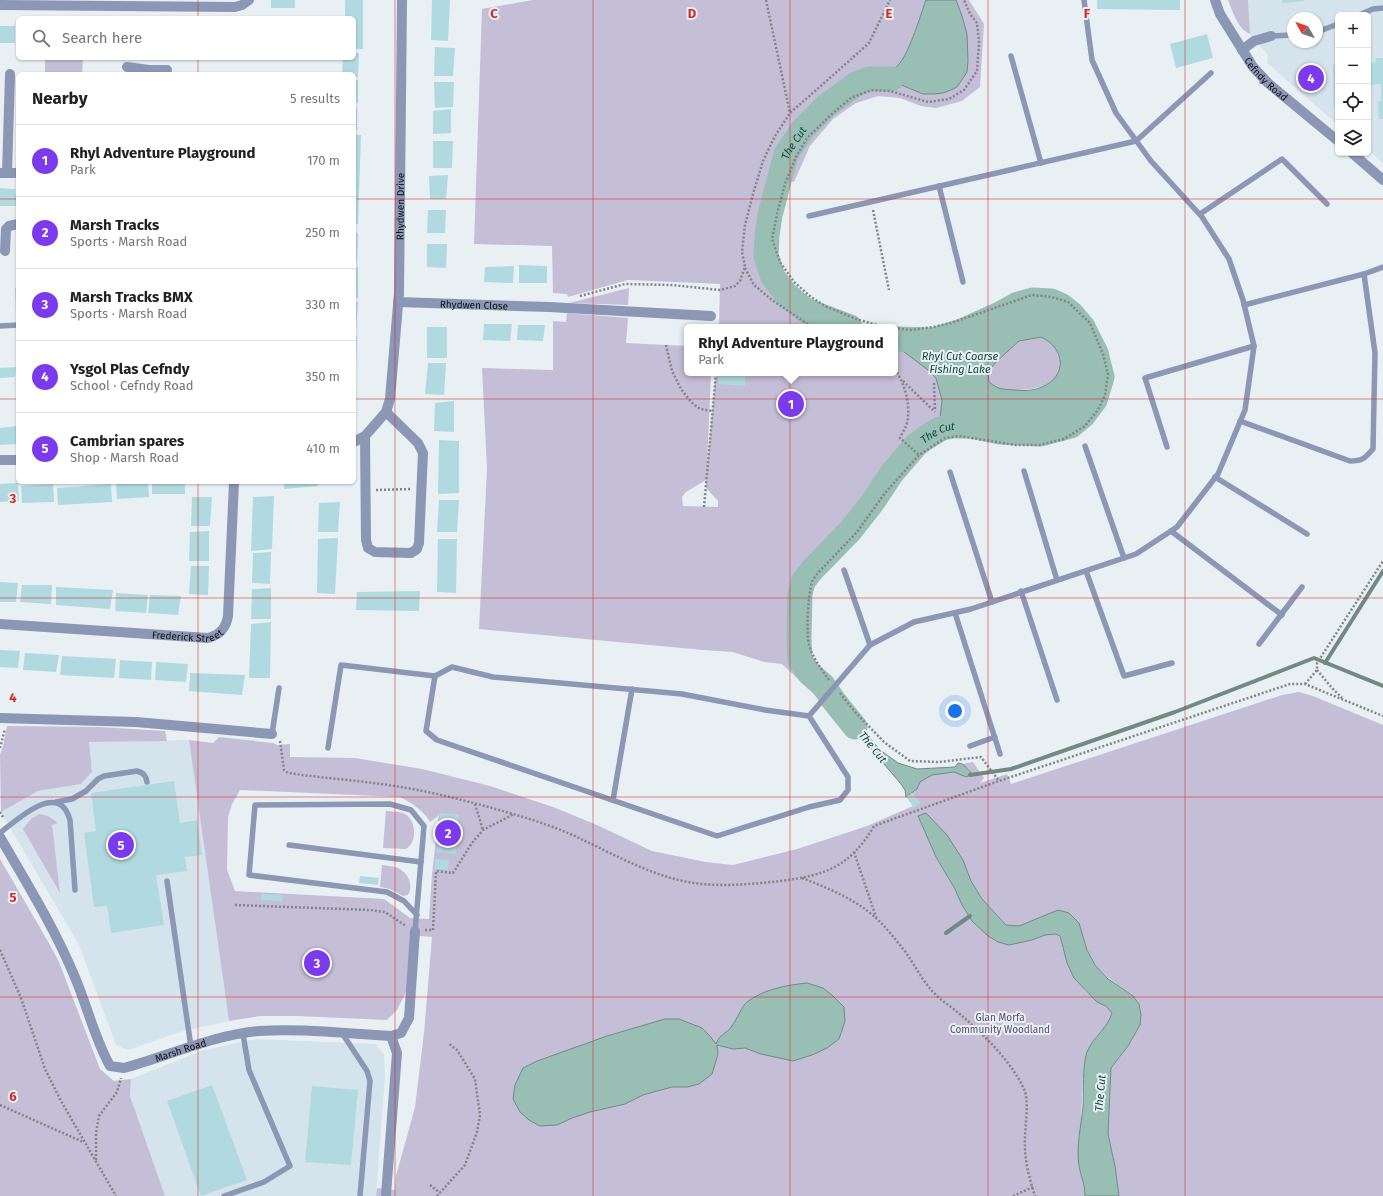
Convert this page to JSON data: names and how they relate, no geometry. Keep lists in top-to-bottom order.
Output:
{
  "streets": {
    "street": [
      "Cefndy Road",
      "Rhydwen Drive",
      "Rhydwen Close",
      "Frederick Street",
      "Marsh Road"
    ]
  },
  "crossings": [
    ["Rhydwen Drive", "Rhydwen Close"]
  ],
  "water": ["The Cut", "Rhyl Cut Coarse Fishing Lake"],
  "parks": ["Glan Morfa Community Woodland"],
  "north": "top left",
  "page": {
    "map_buttons": ["+", "−"],
    "search": "Search here",
    "pins": [
      "4",
      "1",
      "2",
      "5",
      "3"
    ],
    "heading": ["Nearby", "5 results"],
    "list": [
      {
        "mark": "1",
        "name": "Rhyl Adventure Playground",
        "note": "Park",
        "value": "170 m"
      },
      {
        "mark": "2",
        "name": "Marsh Tracks",
        "note": "Sports · Marsh Road",
        "value": "250 m"
      },
      {
        "mark": "3",
        "name": "Marsh Tracks BMX",
        "note": "Sports · Marsh Road",
        "value": "330 m"
      },
      {
        "mark": "4",
        "name": "Ysgol Plas Cefndy",
        "note": "School · Cefndy Road",
        "value": "350 m"
      },
      {
        "mark": "5",
        "name": "Cambrian spares",
        "note": "Shop · Marsh Road",
        "value": "410 m"
      }
    ],
    "popup": ["Rhyl Adventure Playground", "Park"]
  },
  "grid": {
    "columns": [
      "C",
      "D",
      "E",
      "F"
    ],
    "rows": [
      "3",
      "4",
      "5",
      "6"
    ]
  }
}
